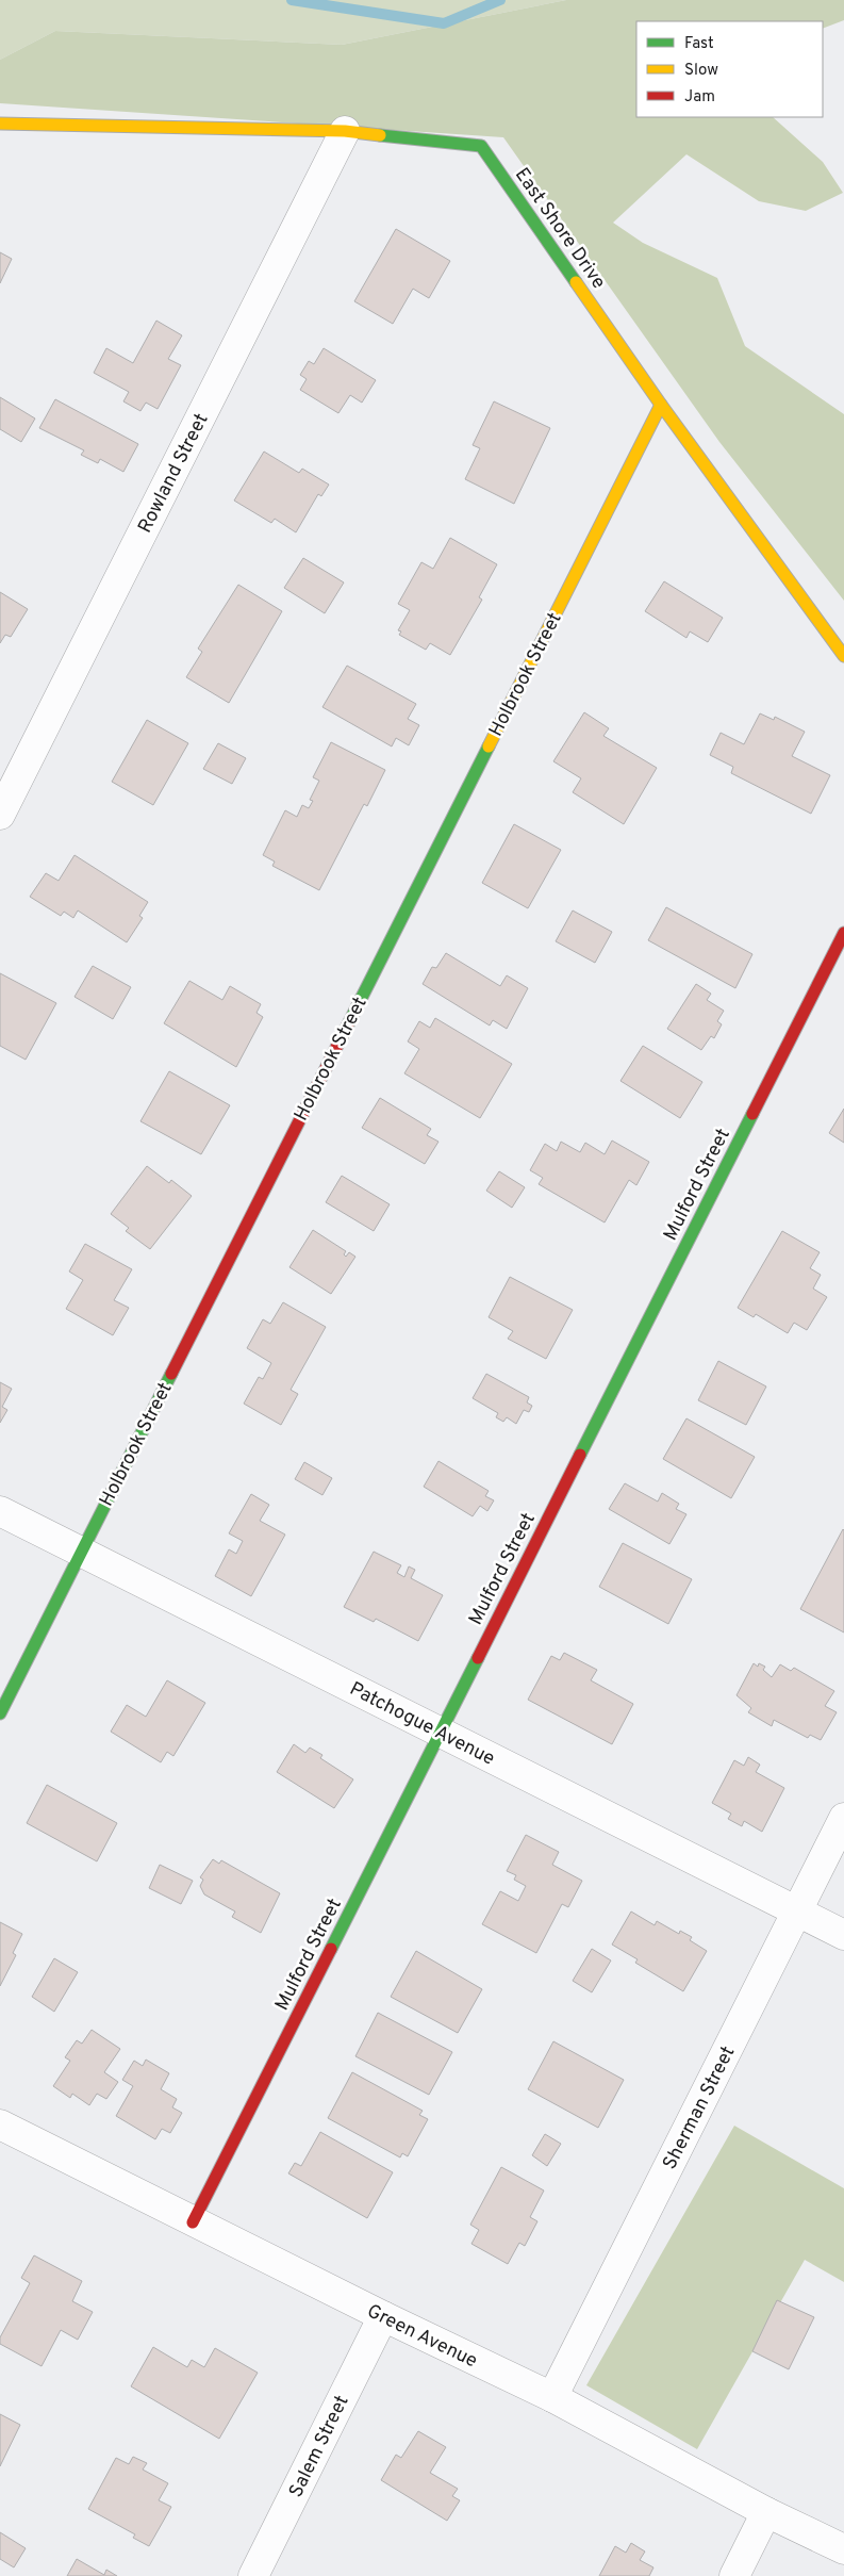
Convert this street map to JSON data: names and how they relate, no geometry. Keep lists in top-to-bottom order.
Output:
{
  "streets": {
    "street": [
      "East Shore Drive",
      "Rowland Street",
      "Holbrook Street",
      "Mulford Street",
      "Patchogue Avenue",
      "Sherman Street",
      "Green Avenue",
      "Salem Street"
    ]
  },
  "crossings": [
    ["East Shore Drive", "Rowland Street"],
    ["East Shore Drive", "Holbrook Street"],
    ["Holbrook Street", "Patchogue Avenue"],
    ["Mulford Street", "Patchogue Avenue"],
    ["Mulford Street", "Green Avenue"],
    ["Patchogue Avenue", "Sherman Street"],
    ["Sherman Street", "Green Avenue"],
    ["Green Avenue", "Salem Street"]
  ],
  "legend": ["Fast", "Slow", "Jam"]
}
